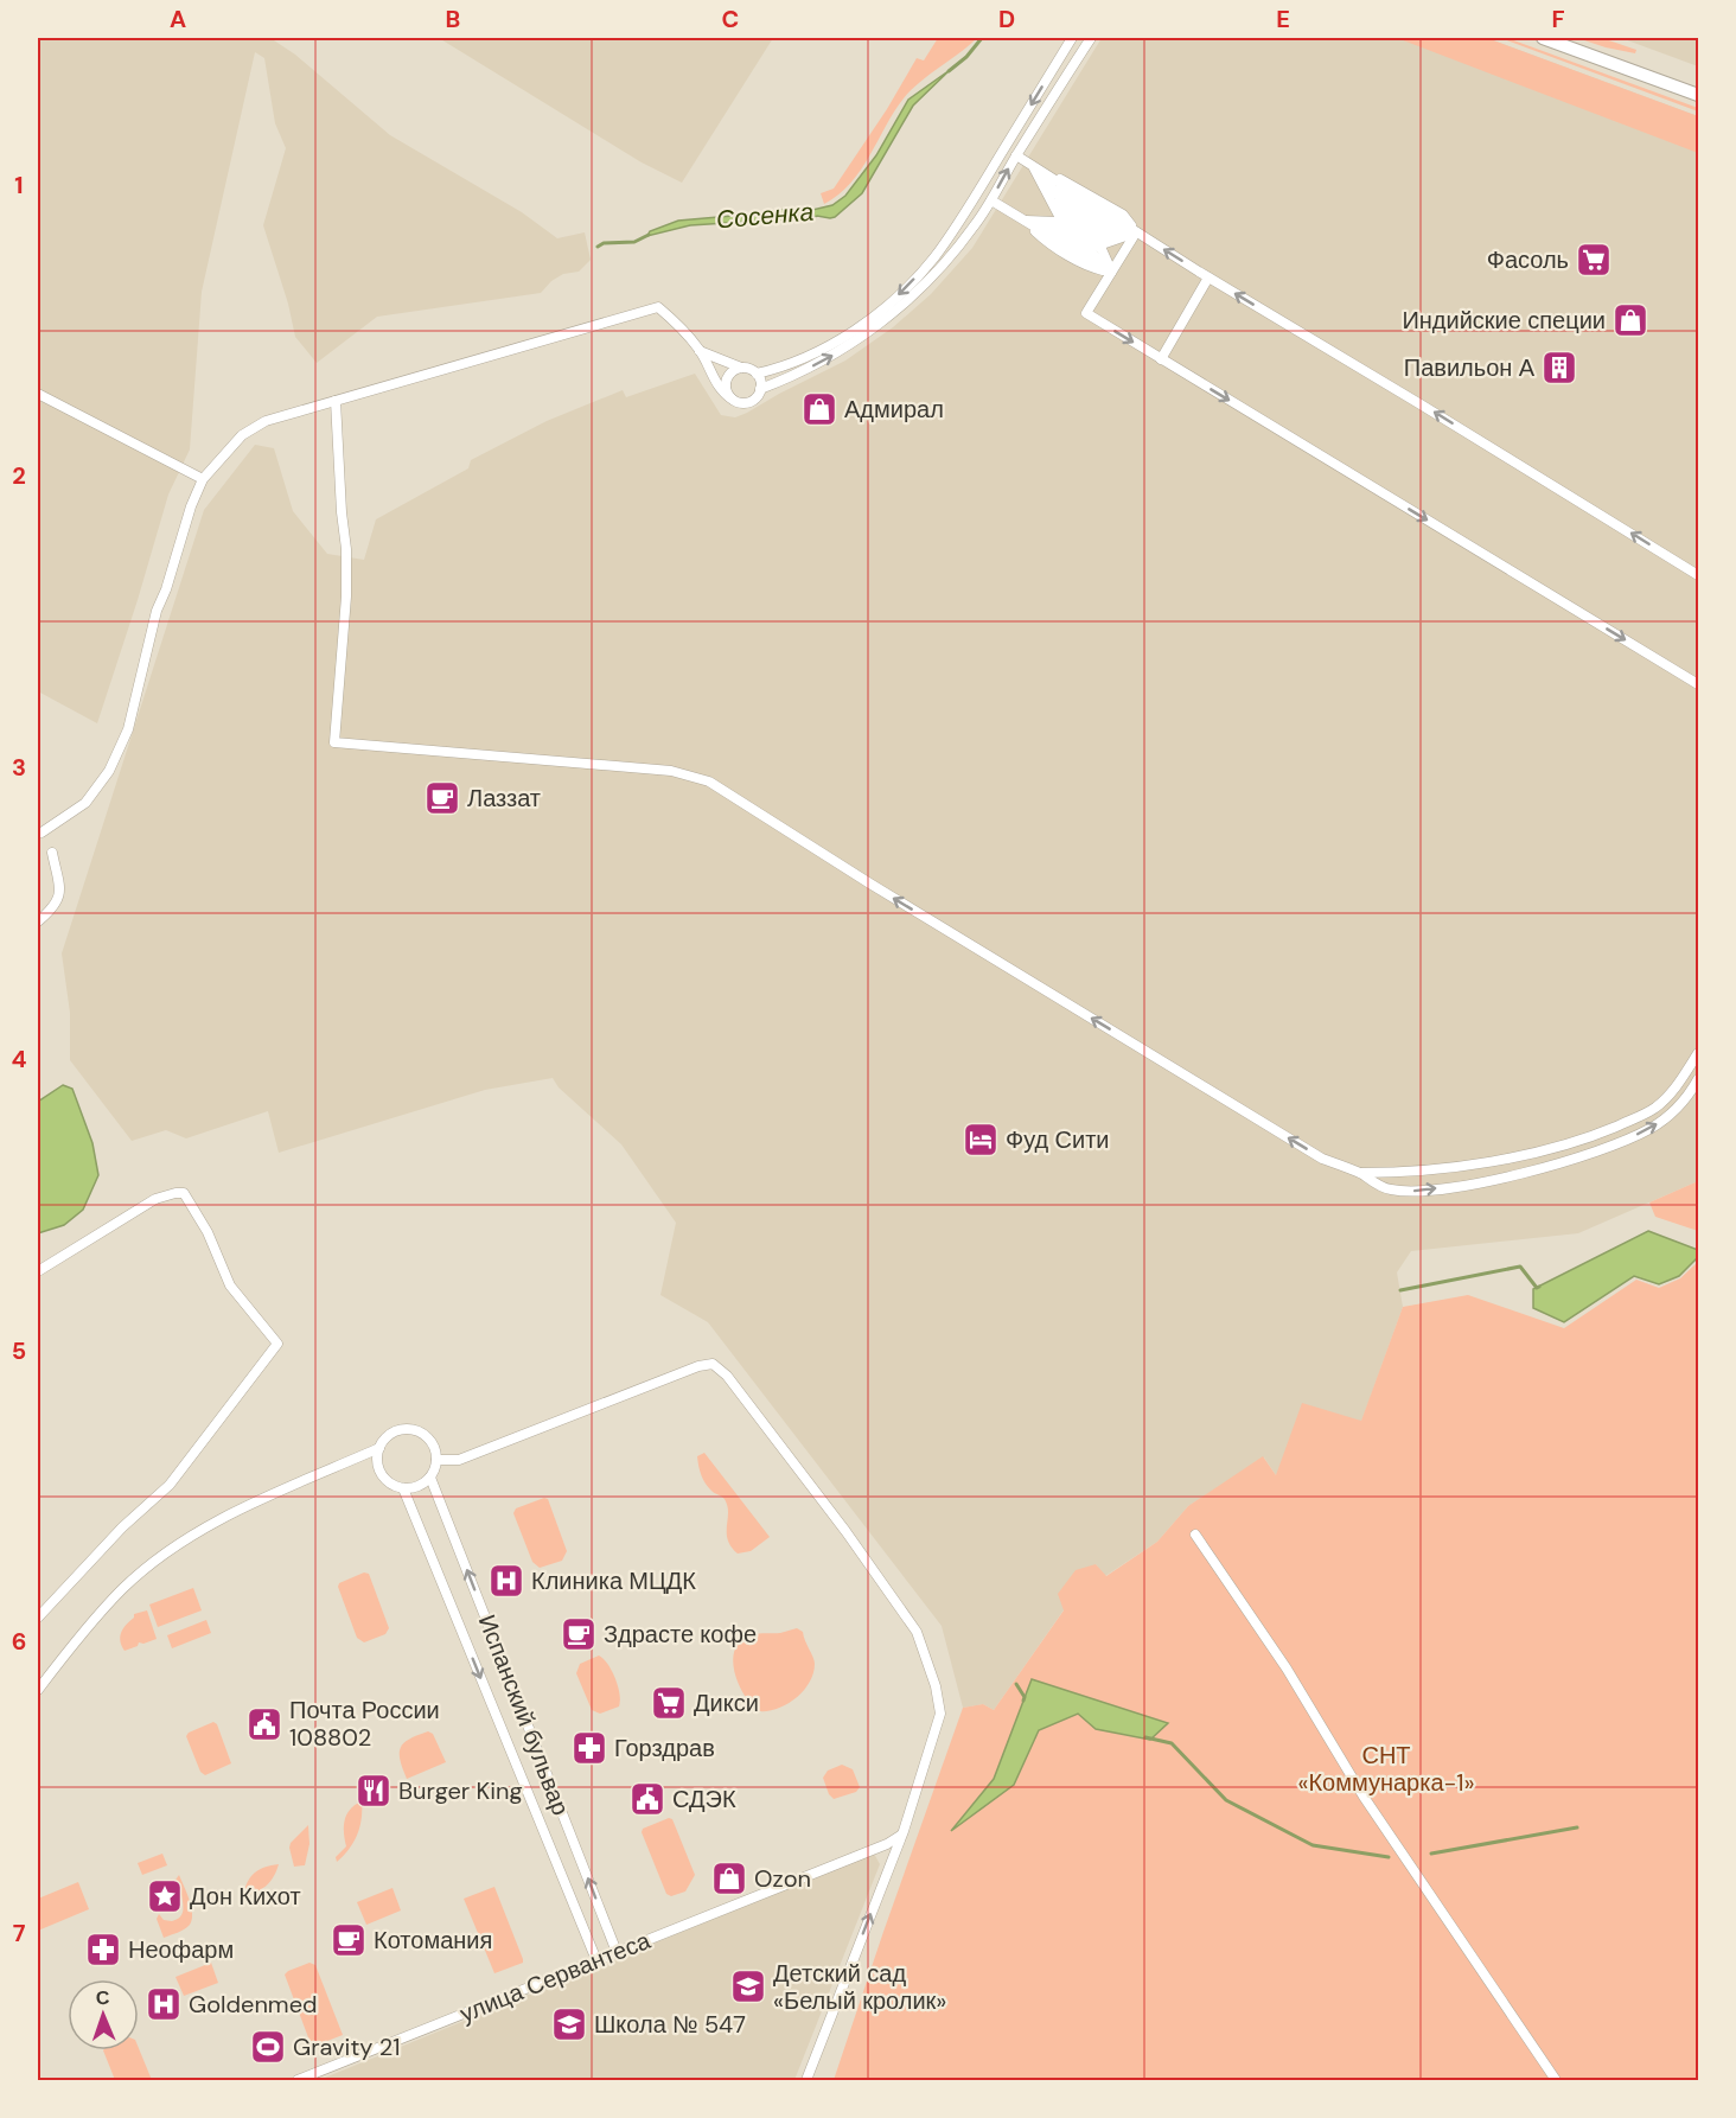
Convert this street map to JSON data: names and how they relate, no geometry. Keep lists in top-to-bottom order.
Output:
{
  "streets": {
    "street": ["Испанский бульвар", "улица Сервантеса"]
  },
  "crossings": [
    ["Испанский бульвар", "улица Сервантеса"]
  ],
  "water": ["Сосенка"],
  "parks": ["СНТ «Коммунарка-1»"],
  "places": {
    "supermarket": ["Фасоль", "Дикси"],
    "shop": ["Индийские специи", "Адмирал", "Ozon"],
    "building": ["Павильон А"],
    "cafe": ["Лаззат", "Здрасте кофе", "Котомания"],
    "hotel": ["Фуд Сити"],
    "hospital": ["Клиника МЦДК", "Goldenmed"],
    "public building": ["Почта России 108802", "СДЭК"],
    "pharmacy": ["Горздрав", "Неофарм"],
    "restaurant": ["Burger King"],
    "place": ["Дон Кихот"],
    "school or university": ["Детский сад «Белый кролик»", "Школа № 547"],
    "sports": ["Gravity 21"]
  },
  "north": "top",
  "grid": {
    "columns": [
      "A",
      "B",
      "C",
      "D",
      "E",
      "F"
    ],
    "rows": [
      "1",
      "2",
      "3",
      "4",
      "5",
      "6",
      "7"
    ]
  }
}
